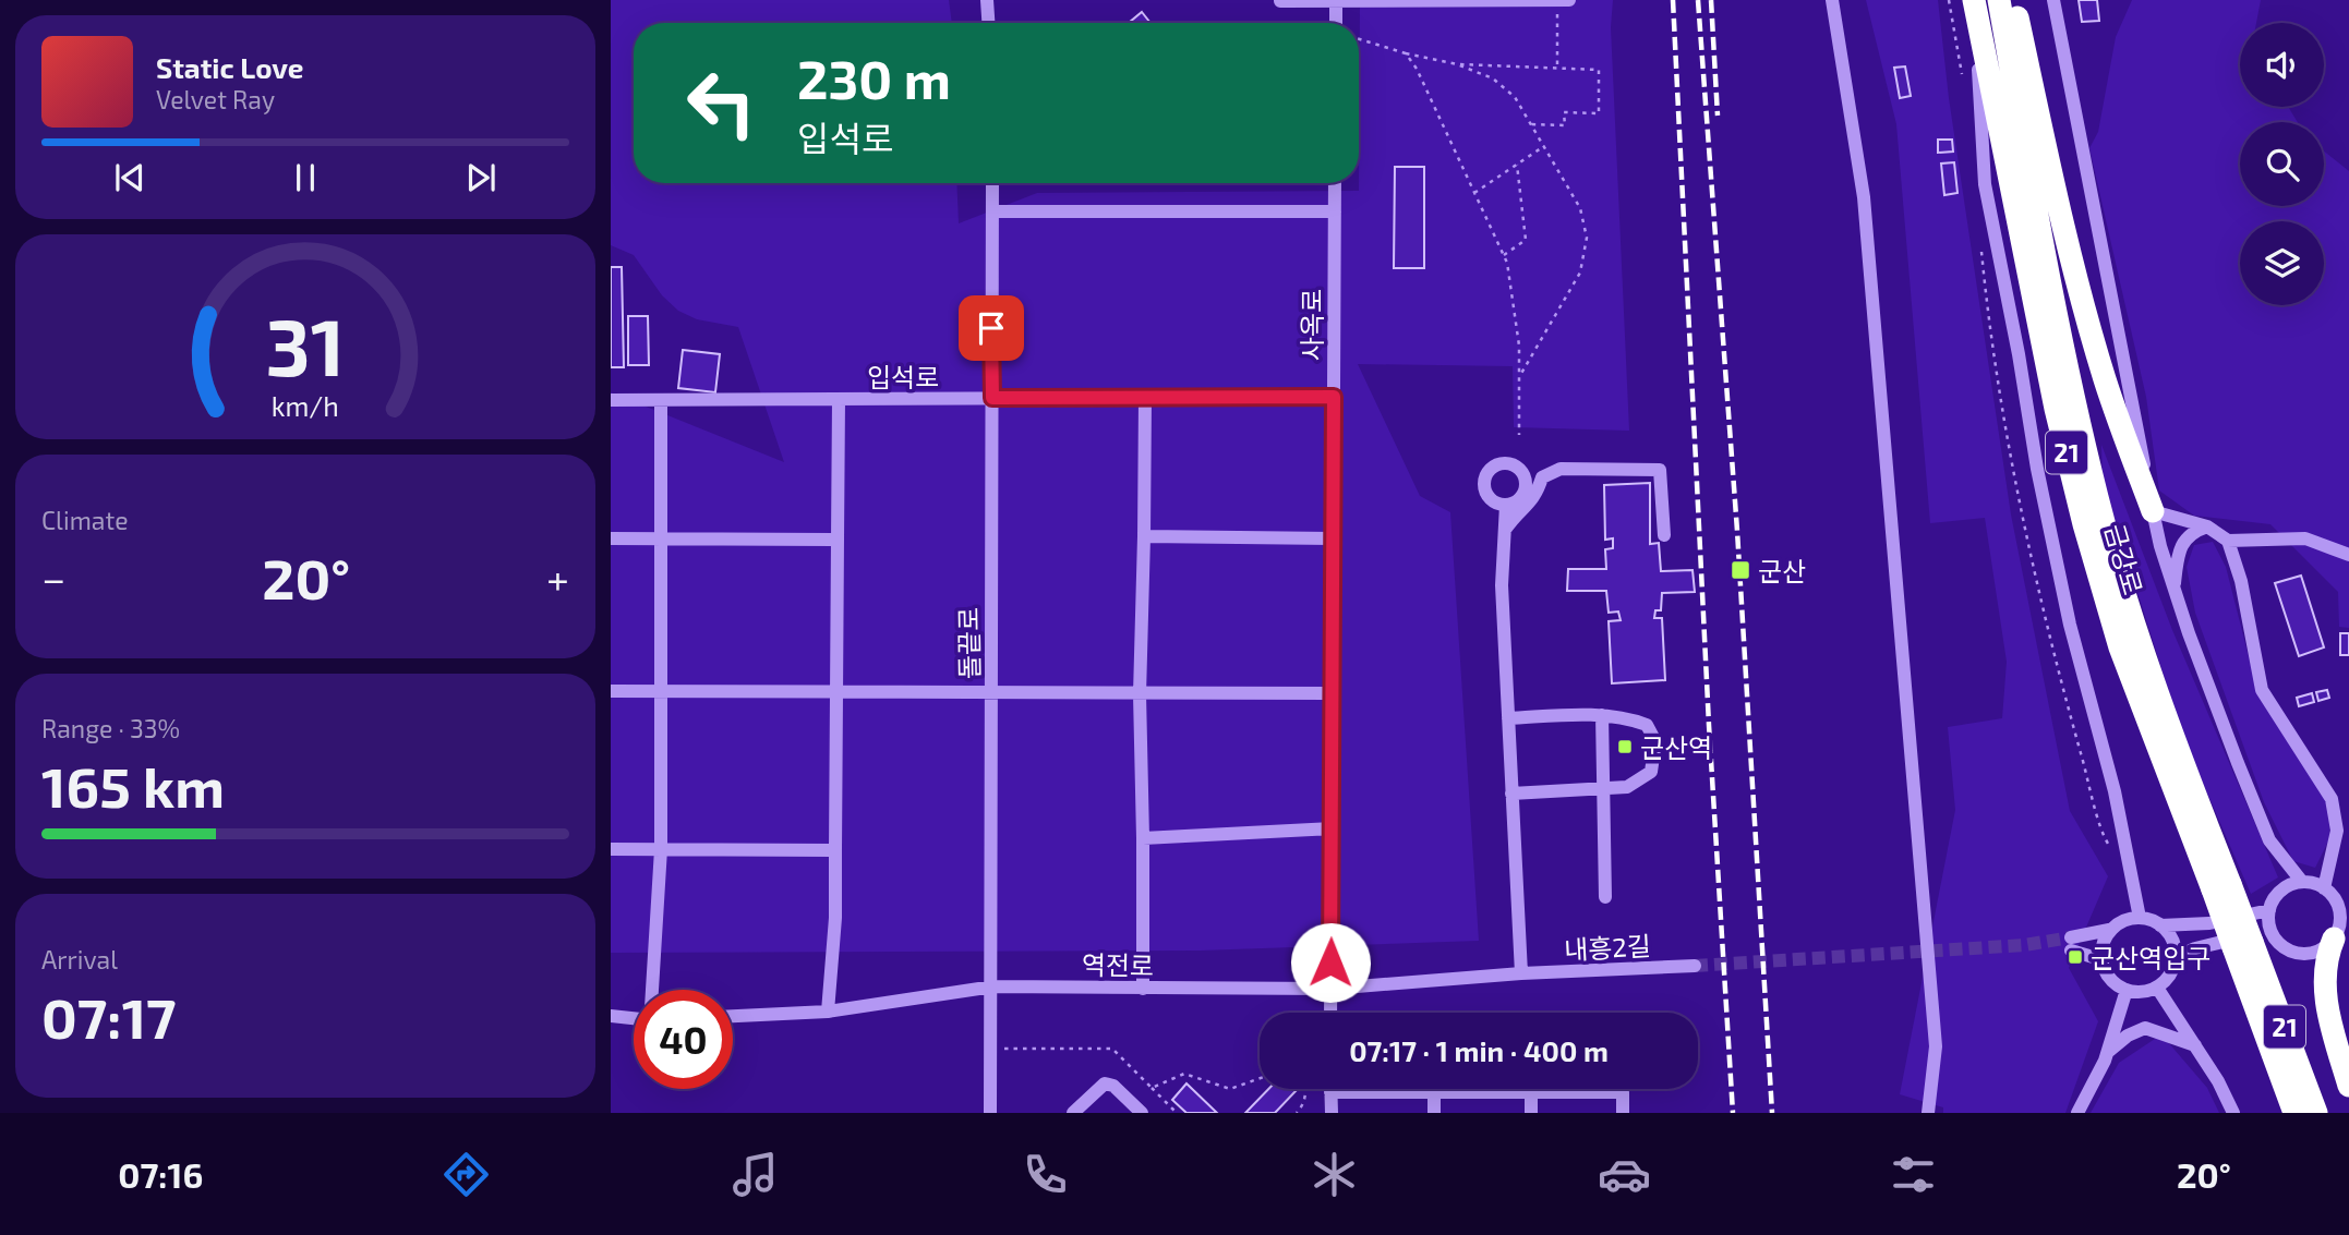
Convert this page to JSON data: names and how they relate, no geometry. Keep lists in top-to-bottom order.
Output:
{
  "streets": {
    "highway": ["21", "금강로"],
    "street": [
      "사옥로",
      "입석로",
      "돌끝로",
      "내흥2길",
      "역전로"
    ]
  },
  "crossings": [
    ["사옥로", "입석로"],
    ["사옥로", "역전로"],
    ["입석로", "돌끝로"],
    ["돌끝로", "역전로"],
    ["내흥2길", "역전로"]
  ],
  "places": {
    "transit": ["군산", "군산역", "군산역입구"]
  },
  "page": {
    "turn": ["230 m", "입석로"],
    "song": ["Static Love", "Velvet Ray"],
    "tile": [
      "Climate",
      ["Range · 33%", "165 km"],
      ["Arrival", "07:17"]
    ],
    "heat": ["−", "20°", "+"],
    "limit": "40",
    "trip": "07:17 · 1 min · 400 m",
    "tabs": ["07:16", "20°"],
    "gauge": ["31", "km/h"]
  }
}
